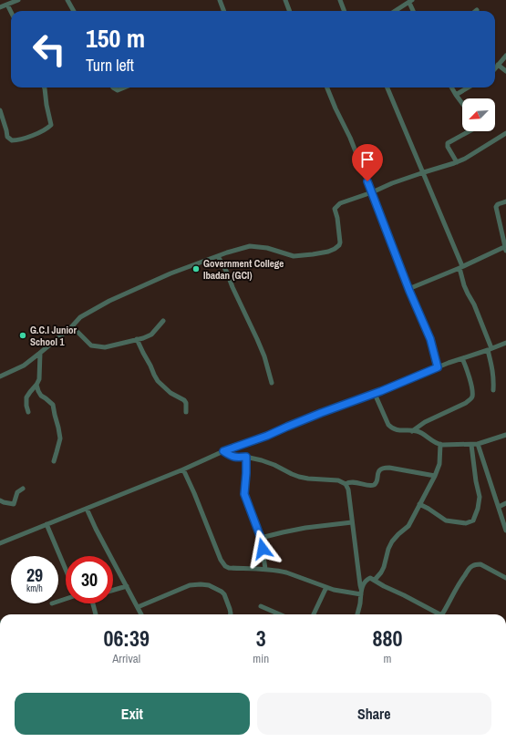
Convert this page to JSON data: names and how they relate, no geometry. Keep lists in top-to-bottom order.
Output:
{
  "places": ["Government College Ibadan (GCI)", "G.C.I Junior School 1"],
  "north": "bottom left",
  "page": {
    "turn": ["150 m", "Turn left"],
    "speed": "29 km/h",
    "limit": "30",
    "eta": [
      "06:39",
      "Arrival",
      "3",
      "min",
      "880",
      "m"
    ],
    "buttons": ["Exit", "Share"]
  }
}
